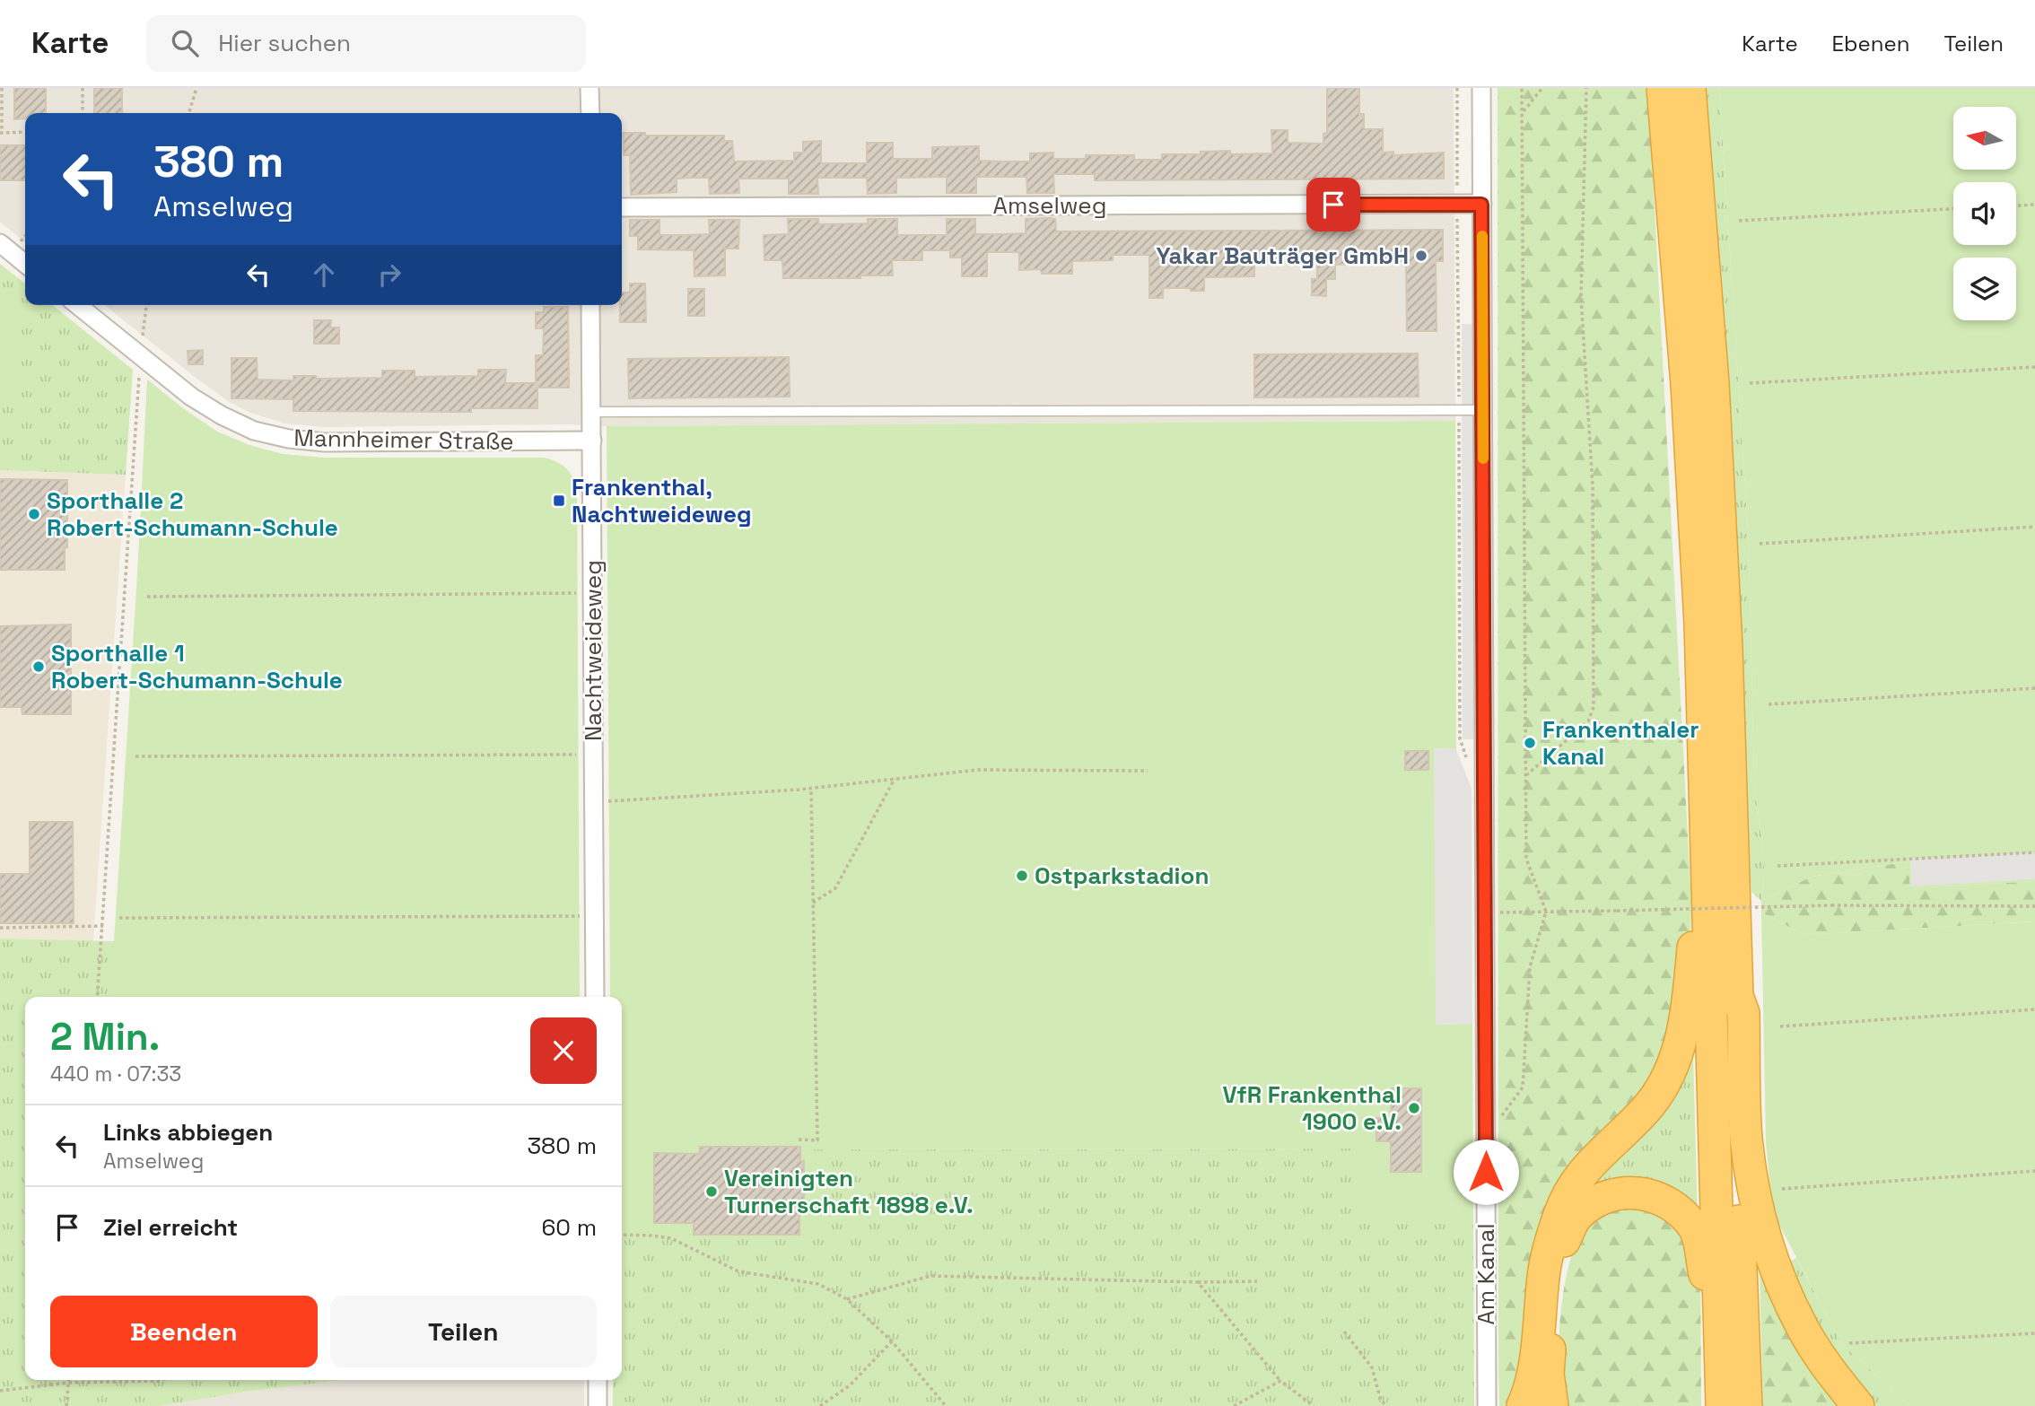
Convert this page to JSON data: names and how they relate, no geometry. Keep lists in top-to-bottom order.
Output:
{
  "streets": {
    "street": [
      "Amselweg",
      "Mannheimer Straße",
      "Nachtweideweg",
      "Am Kanal"
    ]
  },
  "crossings": [
    ["Amselweg", "Am Kanal"],
    ["Mannheimer Straße", "Nachtweideweg"]
  ],
  "places": {
    "other": [
      "Yakar Bauträger GmbH",
      "Sporthalle 2 Robert-Schumann-Schule",
      "Sporthalle 1 Robert-Schumann-Schule",
      "Frankenthaler Kanal",
      "Ostparkstadion",
      "VfR Frankenthal 1900 e.V.",
      "Vereinigten Turnerschaft 1898 e.V."
    ],
    "transit": ["Frankenthal, Nachtweideweg"]
  },
  "north": "left",
  "page": {
    "header": "Karte",
    "search": "Hier suchen",
    "nav": ["Karte", "Ebenen", "Teilen"],
    "turn": ["380 m", "Amselweg"],
    "heading": ["2 Min.", "440 m · 07:33"],
    "list": [
      {
        "name": "Links abbiegen",
        "note": "Amselweg",
        "value": "380 m"
      },
      {
        "name": "Ziel erreicht",
        "value": "60 m"
      }
    ],
    "buttons": ["Beenden", "Teilen"]
  }
}
